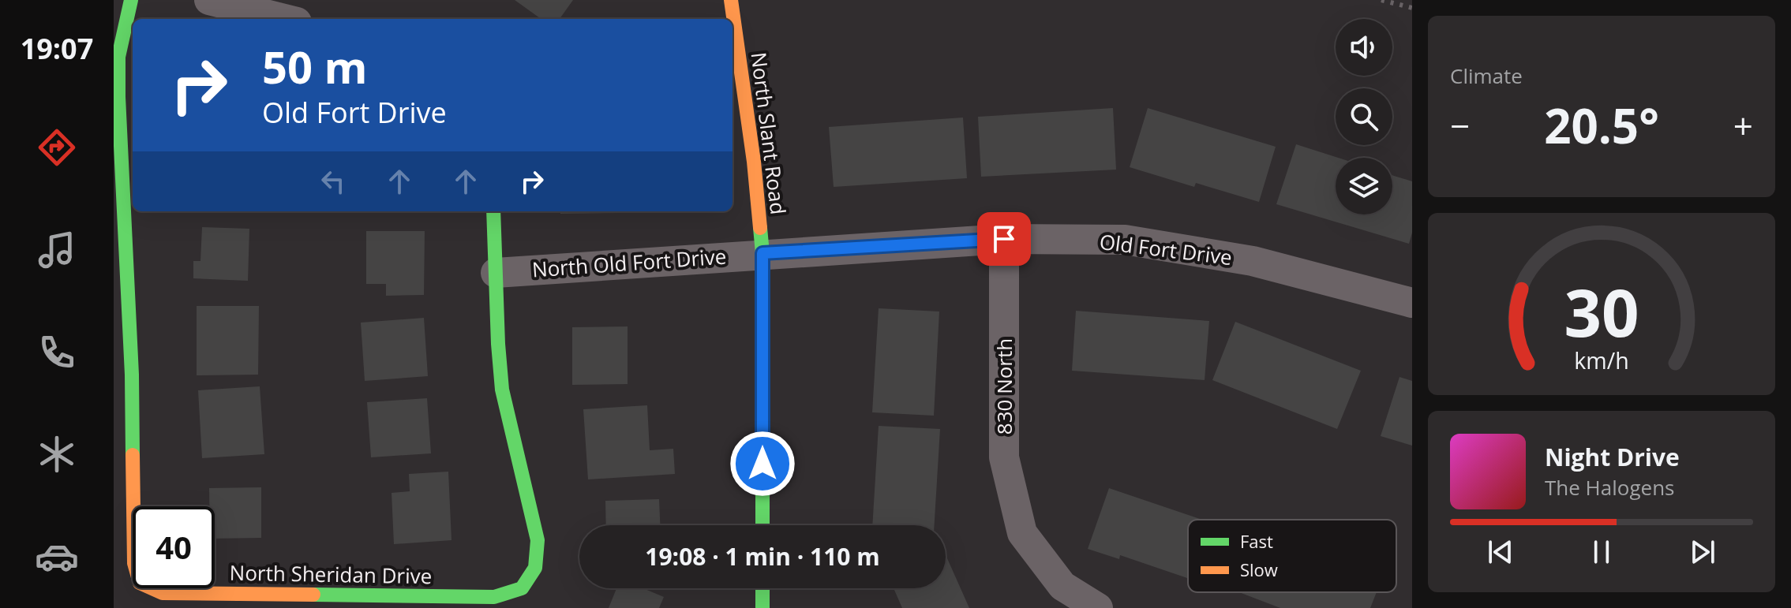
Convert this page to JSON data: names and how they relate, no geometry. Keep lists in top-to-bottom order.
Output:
{
  "streets": {
    "street": [
      "North Slant Road",
      "Old Fort Drive",
      "North Old Fort Drive",
      "830 North",
      "North Sheridan Drive"
    ]
  },
  "crossings": [
    ["North Slant Road", "Old Fort Drive"],
    ["North Slant Road", "North Old Fort Drive"],
    ["Old Fort Drive", "North Old Fort Drive"],
    ["Old Fort Drive", "830 North"],
    ["North Old Fort Drive", "North Sheridan Drive"]
  ],
  "legend": ["Fast", "Slow"],
  "page": {
    "tabs": "19:07",
    "tile": "Climate",
    "turn": ["50 m", "Old Fort Drive"],
    "heat": ["−", "20.5°", "+"],
    "song": ["Night Drive", "The Halogens"],
    "limit": "40",
    "trip": "19:08 · 1 min · 110 m",
    "gauge": ["30", "km/h"]
  }
}
